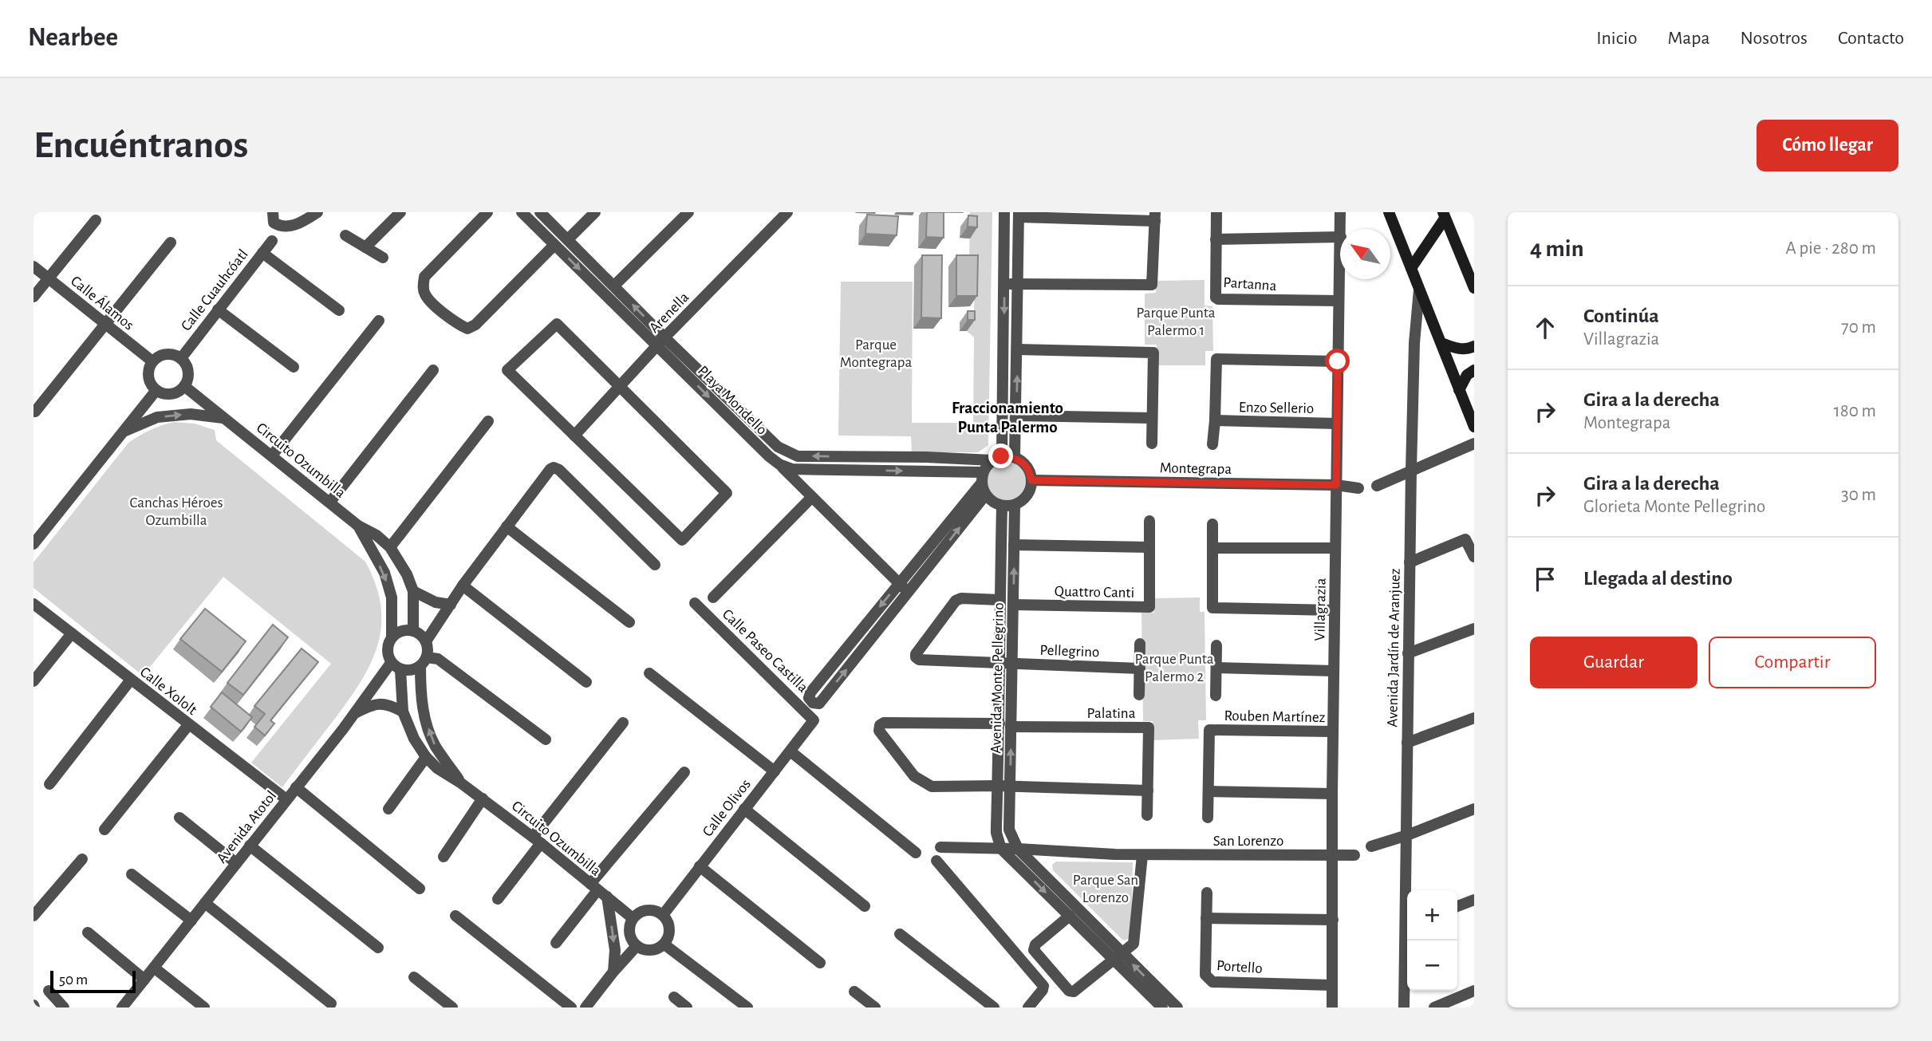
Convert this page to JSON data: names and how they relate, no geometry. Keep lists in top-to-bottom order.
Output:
{
  "streets": {
    "street": [
      "Partanna",
      "Calle Cuauhcóatl",
      "Calle Álamos",
      "Arenella",
      "Playa Mondello",
      "Enzo Sellerio",
      "Circuito Ozumbilla",
      "Montegrapa",
      "Quattro Canti",
      "Villagrazia",
      "Avenida Jardín de Aranjuez",
      "Calle Paseo Castilla",
      "Pellegrino",
      "Avenida Monte Pellegrino",
      "Calle Xololt",
      "Palatina",
      "Rouben Martínez",
      "Calle Olivos",
      "Avenida Atotol",
      "San Lorenzo",
      "Portello"
    ]
  },
  "crossings": [
    ["Partanna", "Villagrazia"],
    ["Calle Cuauhcóatl", "Calle Álamos"],
    ["Calle Cuauhcóatl", "Circuito Ozumbilla"],
    ["Calle Álamos", "Circuito Ozumbilla"],
    ["Arenella", "Playa Mondello"],
    ["Playa Mondello", "Montegrapa"],
    ["Playa Mondello", "Avenida Monte Pellegrino"],
    ["Enzo Sellerio", "Villagrazia"],
    ["Circuito Ozumbilla", "Calle Olivos"],
    ["Circuito Ozumbilla", "Avenida Atotol"],
    ["Montegrapa", "Villagrazia"],
    ["Montegrapa", "Avenida Monte Pellegrino"],
    ["Quattro Canti", "Avenida Monte Pellegrino"],
    ["Villagrazia", "Rouben Martínez"],
    ["Villagrazia", "San Lorenzo"],
    ["Villagrazia", "Portello"],
    ["Calle Paseo Castilla", "Calle Olivos"],
    ["Pellegrino", "Avenida Monte Pellegrino"],
    ["Avenida Monte Pellegrino", "Palatina"],
    ["Avenida Monte Pellegrino", "San Lorenzo"],
    ["Calle Xololt", "Avenida Atotol"]
  ],
  "districts": ["Fraccionamiento Punta Palermo"],
  "parks": [
    "Parque Punta Palermo 1",
    "Parque Montegrapa",
    "Canchas Héroes Ozumbilla",
    "Parque Punta Palermo 2",
    "Parque San Lorenzo"
  ],
  "scale_bar": "50 m",
  "north": "top left",
  "page": {
    "header": "Nearbee",
    "nav": [
      "Inicio",
      "Mapa",
      "Nosotros",
      "Contacto"
    ],
    "buttons": [
      "Cómo llegar",
      ["Guardar", "Compartir"]
    ],
    "title": "Encuéntranos",
    "heading": ["4 min", "A pie · 280 m"],
    "list": [
      ["Continúa", "Villagrazia", "70 m"],
      ["Gira a la derecha", "Montegrapa", "180 m"],
      ["Gira a la derecha", "Glorieta Monte Pellegrino", "30 m"],
      "Llegada al destino"
    ],
    "map_buttons": ["+", "−"],
    "scale": "50 m"
  }
}
